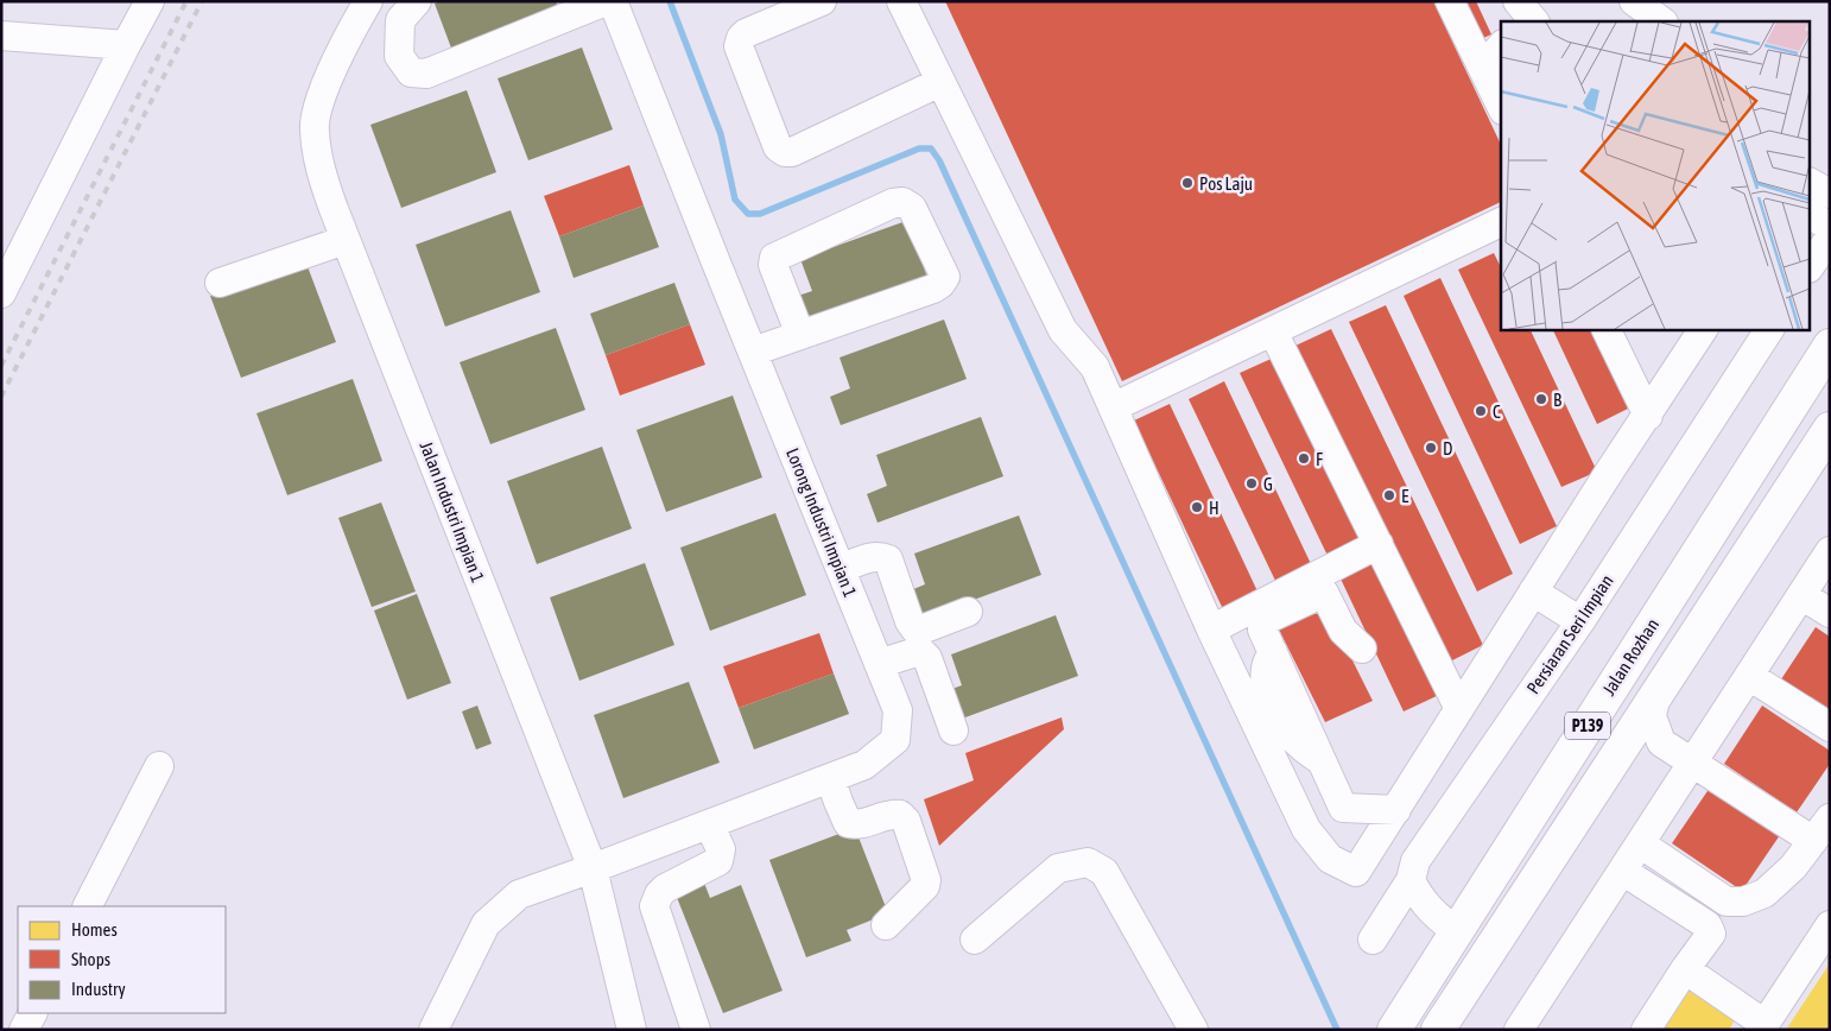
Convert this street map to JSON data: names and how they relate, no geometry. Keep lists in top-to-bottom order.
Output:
{
  "streets": {
    "main road": ["Jalan Rozhan", "P139"],
    "street": ["Jalan Industri Impian 1", "Lorong Industri Impian 1", "Persiaran Seri Impian"]
  },
  "crossings": [
    ["Jalan Industri Impian 1", "Lorong Industri Impian 1"]
  ],
  "places": [
    "Pos Laju",
    "B",
    "C",
    "D",
    "F",
    "G",
    "E",
    "H"
  ],
  "legend": ["Homes", "Shops", "Industry"]
}
